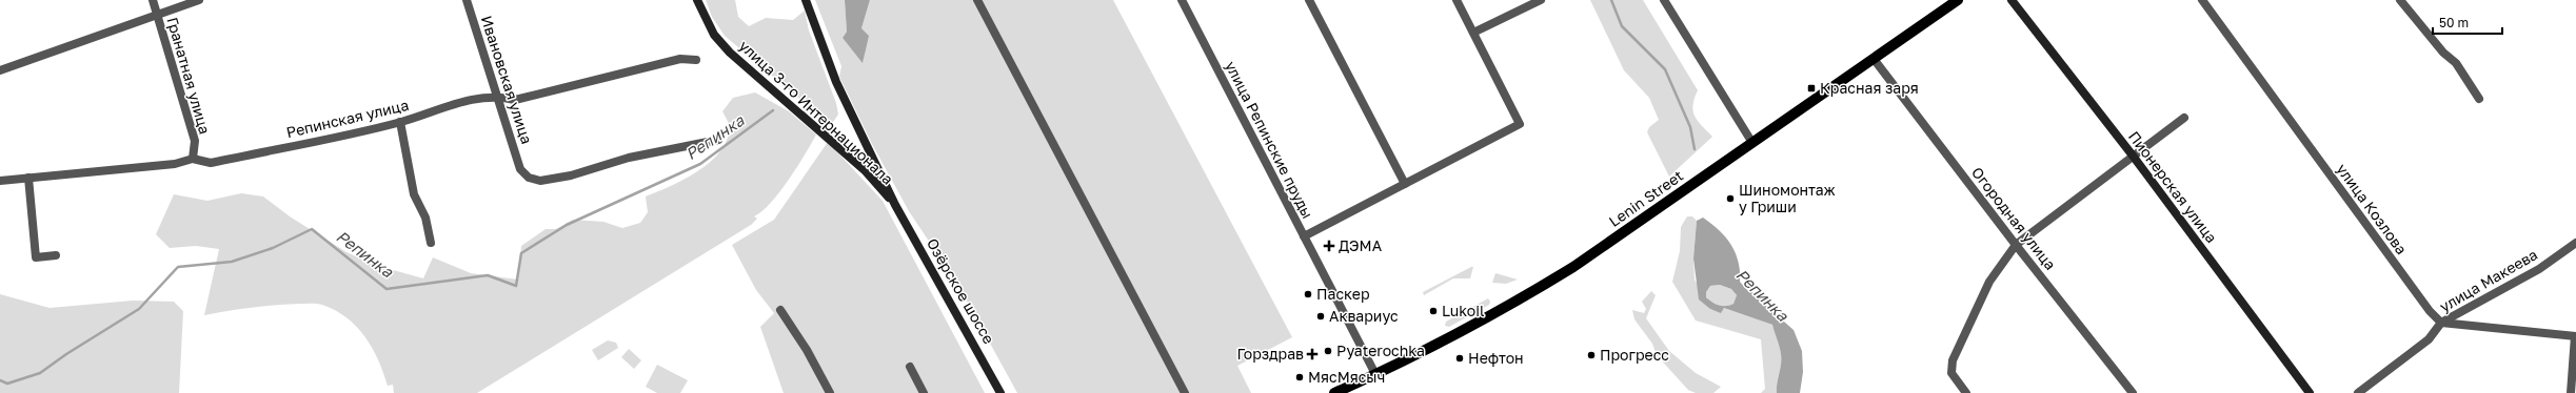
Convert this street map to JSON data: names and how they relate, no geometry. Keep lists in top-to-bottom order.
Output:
{
  "streets": {
    "main road": [
      "улица 3-го Интернационала",
      "Пионерская улица",
      "Lenin Street",
      "Озёрское шоссе"
    ],
    "street": [
      "Гранатная улица",
      "Ивановская улица",
      "Репинская улица",
      "улица Репинские пруды",
      "улица Козлова",
      "Огородная улица",
      "улица Макеева"
    ]
  },
  "crossings": [
    ["Гранатная улица", "Репинская улица"],
    ["Ивановская улица", "Репинская улица"],
    ["улица 3-го Интернационала", "Озёрское шоссе"],
    ["Lenin Street", "Огородная улица"],
    ["улица Козлова", "улица Макеева"]
  ],
  "water": ["Репинка"],
  "places": {
    "transit": ["Красная заря"],
    "other": [
      "Шиномонтаж у Гриши",
      "Паскер",
      "Lukoil",
      "Аквариус",
      "Pyaterochka",
      "Прогресс",
      "Нефтон",
      "МясМясыч"
    ],
    "health": ["ДЭМА", "Горздрав"]
  },
  "scale_bar": "50 m"
}
